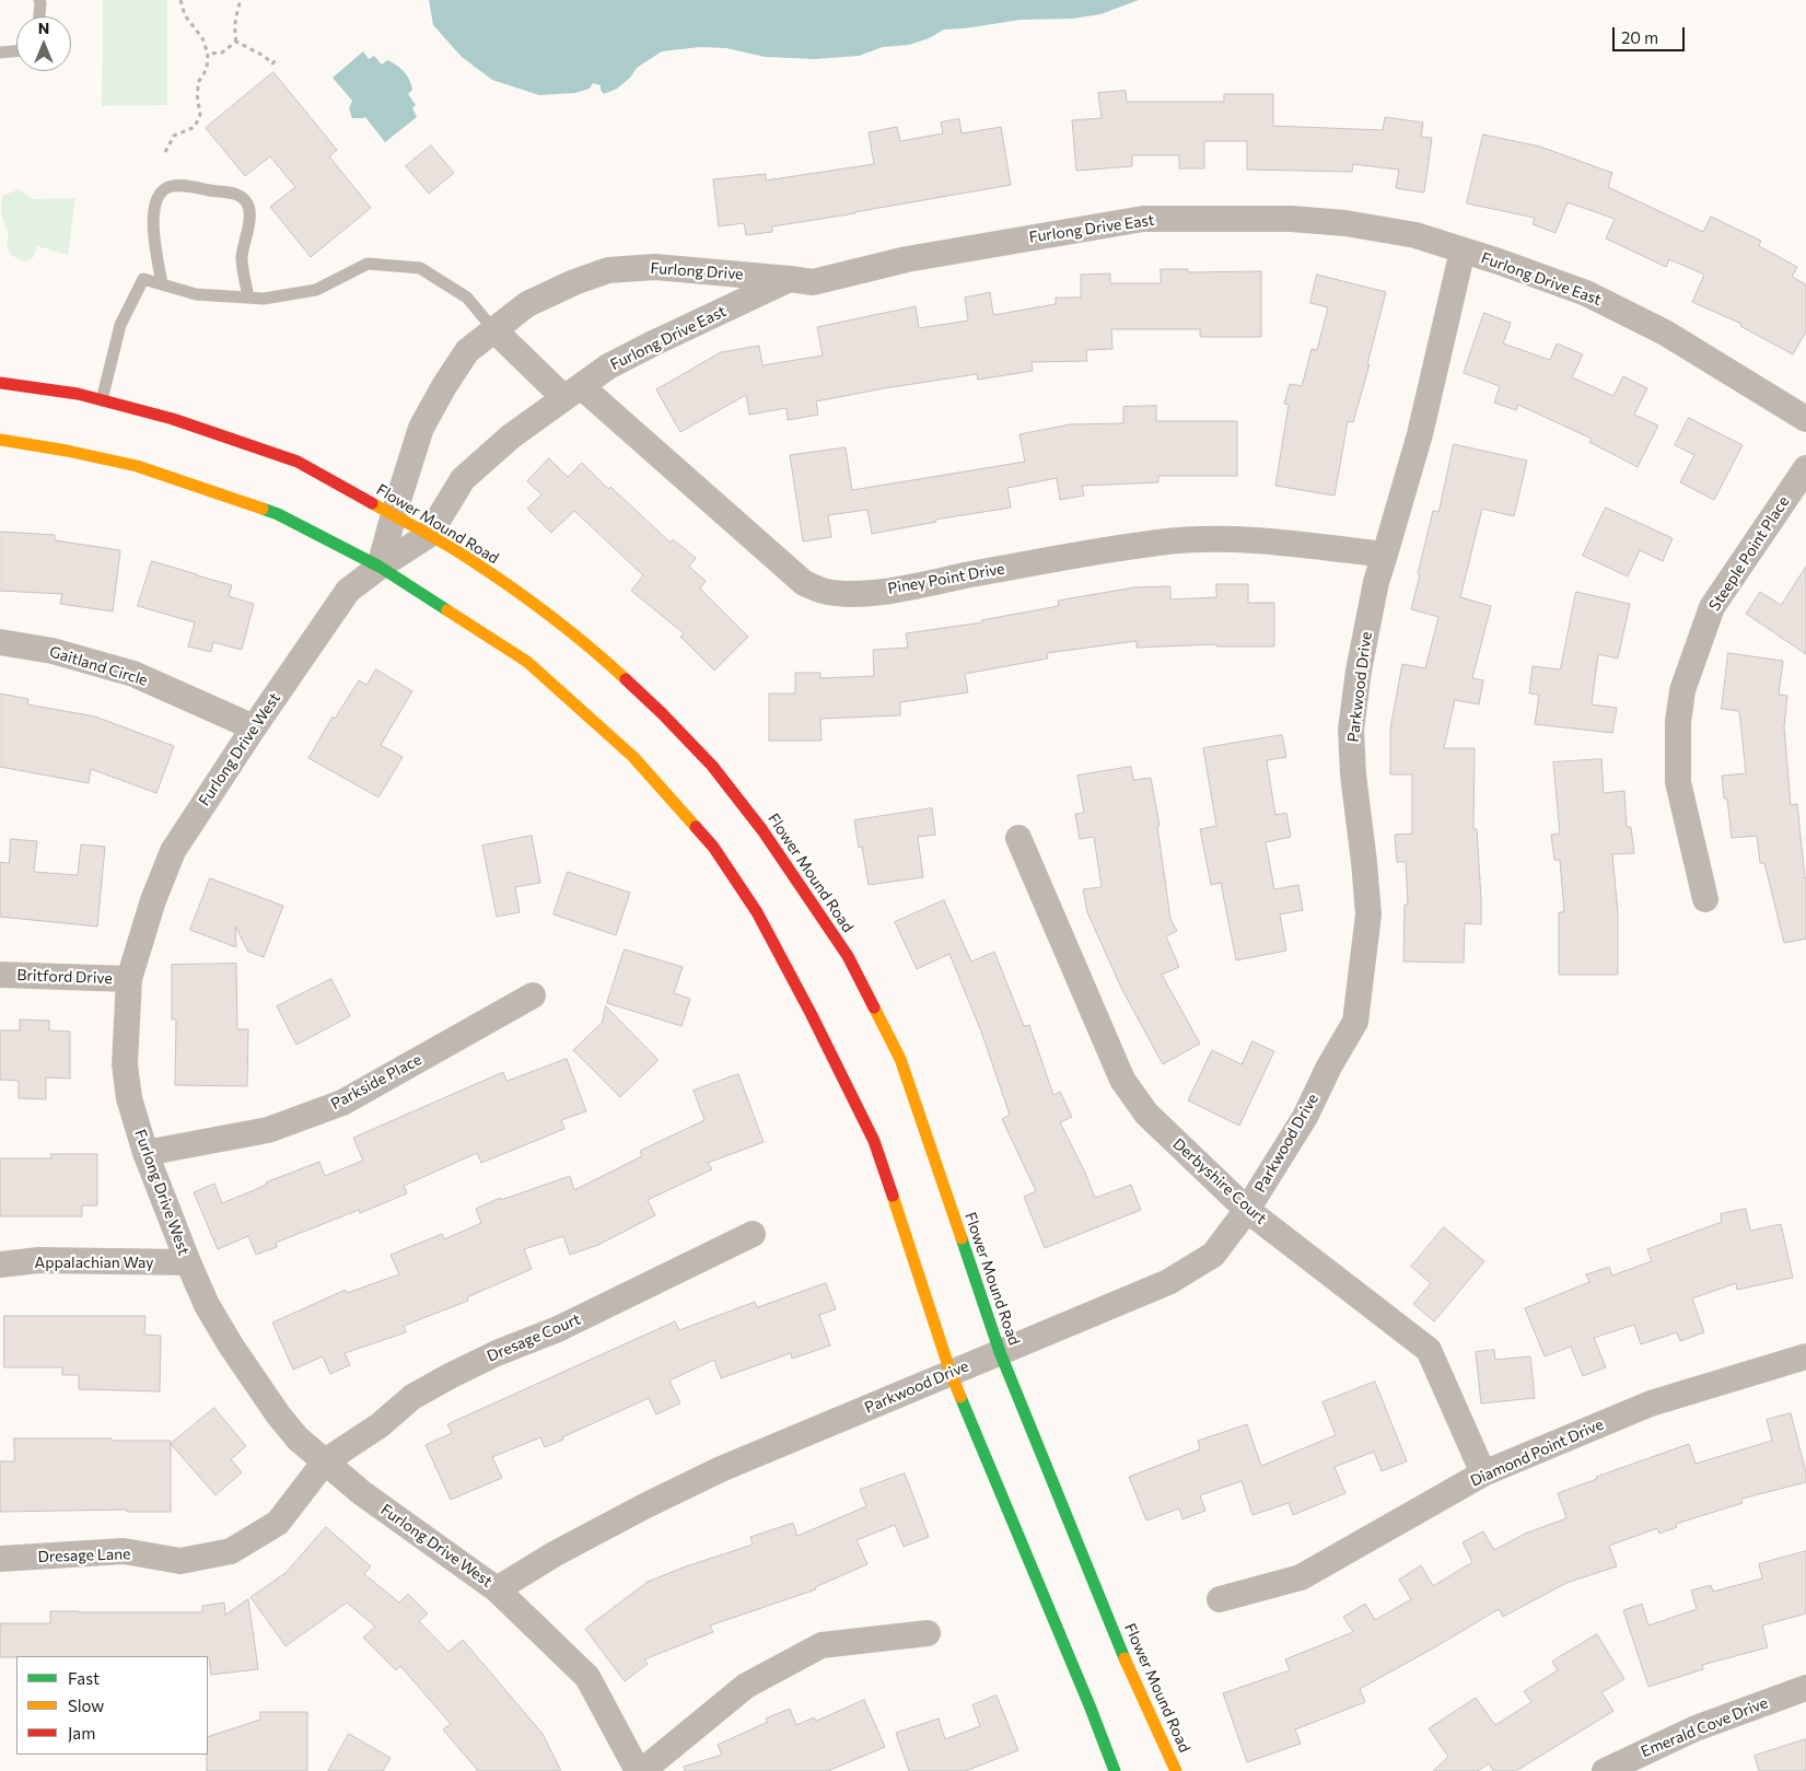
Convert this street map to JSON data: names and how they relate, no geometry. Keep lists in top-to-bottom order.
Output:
{
  "streets": {
    "main road": ["Flower Mound Road"],
    "street": [
      "Furlong Drive East",
      "Furlong Drive",
      "Steeple Point Place",
      "Piney Point Drive",
      "Gaitland Circle",
      "Parkwood Drive",
      "Furlong Drive West",
      "Britford Drive",
      "Parkside Place",
      "Derbyshire Court",
      "Appalachian Way",
      "Dresage Court",
      "Diamond Point Drive",
      "Dresage Lane",
      "Emerald Cove Drive"
    ]
  },
  "crossings": [
    ["Furlong Drive East", "Furlong Drive"],
    ["Furlong Drive East", "Flower Mound Road"],
    ["Furlong Drive East", "Piney Point Drive"],
    ["Furlong Drive East", "Parkwood Drive"],
    ["Furlong Drive East", "Furlong Drive West"],
    ["Furlong Drive", "Flower Mound Road"],
    ["Furlong Drive", "Piney Point Drive"],
    ["Furlong Drive", "Furlong Drive West"],
    ["Flower Mound Road", "Parkwood Drive"],
    ["Flower Mound Road", "Furlong Drive West"],
    ["Piney Point Drive", "Parkwood Drive"],
    ["Gaitland Circle", "Furlong Drive West"],
    ["Parkwood Drive", "Furlong Drive West"],
    ["Parkwood Drive", "Derbyshire Court"],
    ["Furlong Drive West", "Britford Drive"],
    ["Furlong Drive West", "Parkside Place"],
    ["Furlong Drive West", "Appalachian Way"],
    ["Furlong Drive West", "Dresage Court"],
    ["Furlong Drive West", "Dresage Lane"],
    ["Derbyshire Court", "Diamond Point Drive"],
    ["Dresage Court", "Dresage Lane"]
  ],
  "legend": ["Fast", "Slow", "Jam"],
  "scale_bar": "20 m",
  "north": "top"
}
